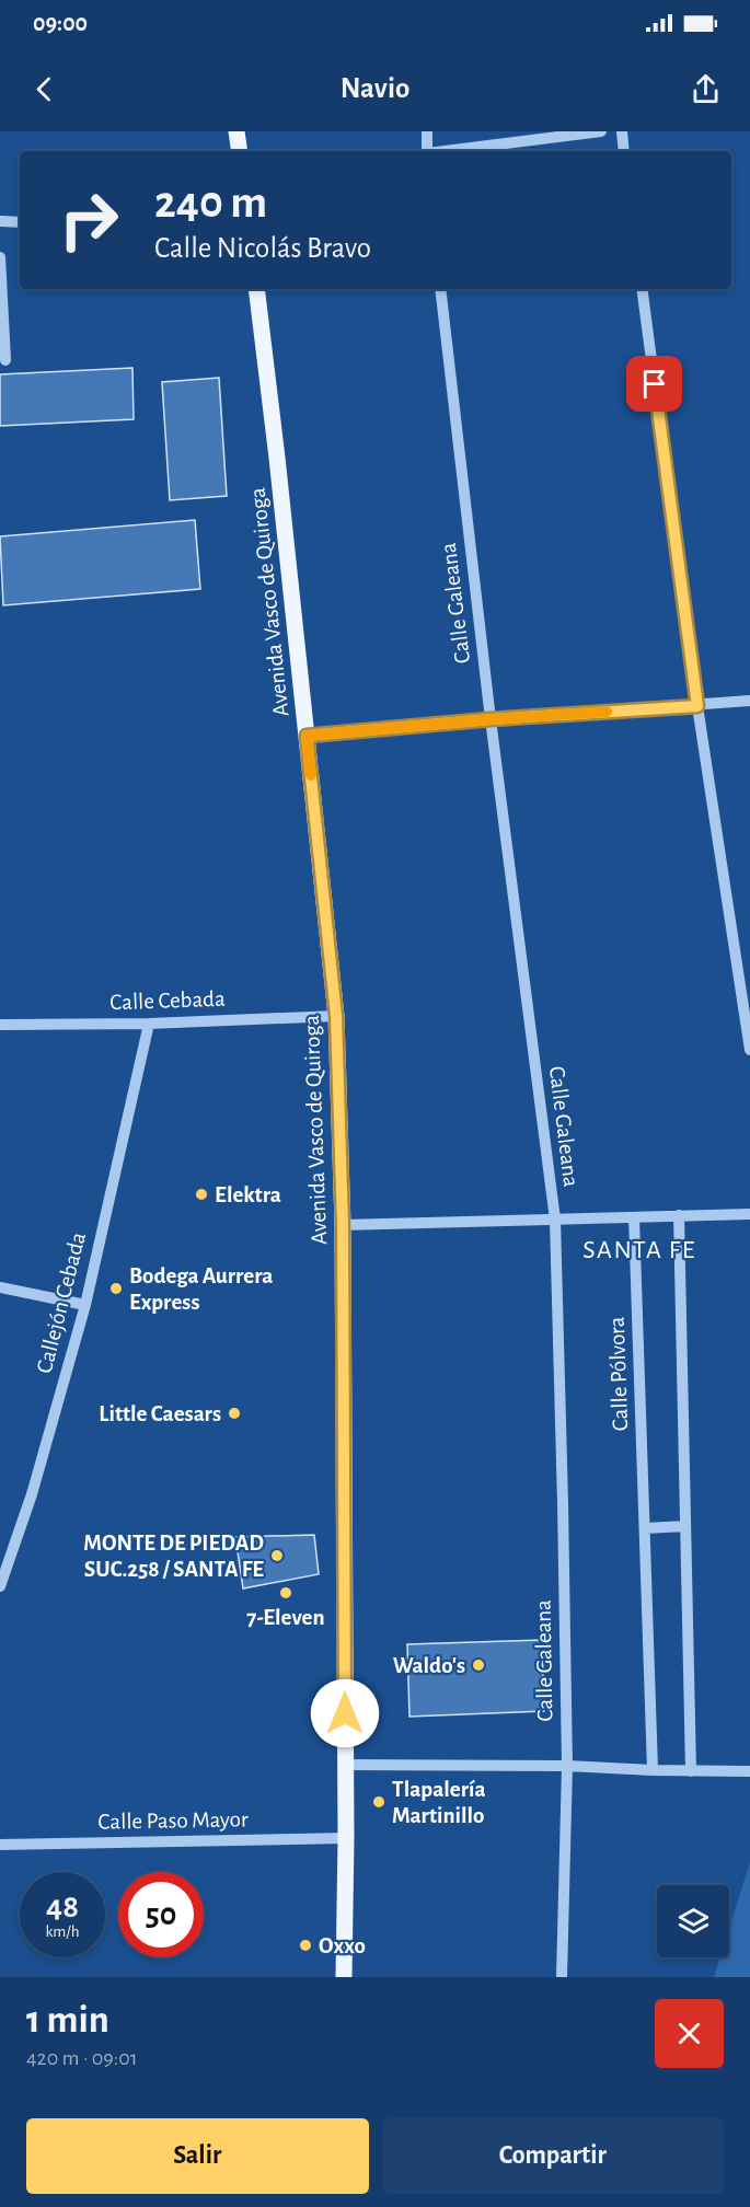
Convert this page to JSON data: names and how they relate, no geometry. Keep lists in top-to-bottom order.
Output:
{
  "streets": {
    "main road": ["Avenida Vasco de Quiroga"],
    "street": [
      "Calle Galeana",
      "Calle Cebada",
      "Callejón Cebada",
      "Calle Pólvora",
      "Calle Paso Mayor"
    ]
  },
  "crossings": [
    ["Avenida Vasco de Quiroga", "Calle Cebada"],
    ["Avenida Vasco de Quiroga", "Calle Paso Mayor"],
    ["Calle Cebada", "Callejón Cebada"]
  ],
  "districts": ["SANTA FE"],
  "places": [
    "Elektra",
    "Bodega Aurrera Express",
    "Little Caesars",
    "MONTE DE PIEDAD SUC.258 / SANTA FE",
    "7-Eleven",
    "Waldo's",
    "Tlapalería Martinillo",
    "Oxxo"
  ],
  "page": {
    "status": "09:00",
    "header": "Navio",
    "turn": ["240 m", "Calle Nicolás Bravo"],
    "speed": "48 km/h",
    "limit": "50",
    "heading": ["1 min", "420 m · 09:01"],
    "buttons": ["Salir", "Compartir"]
  }
}
